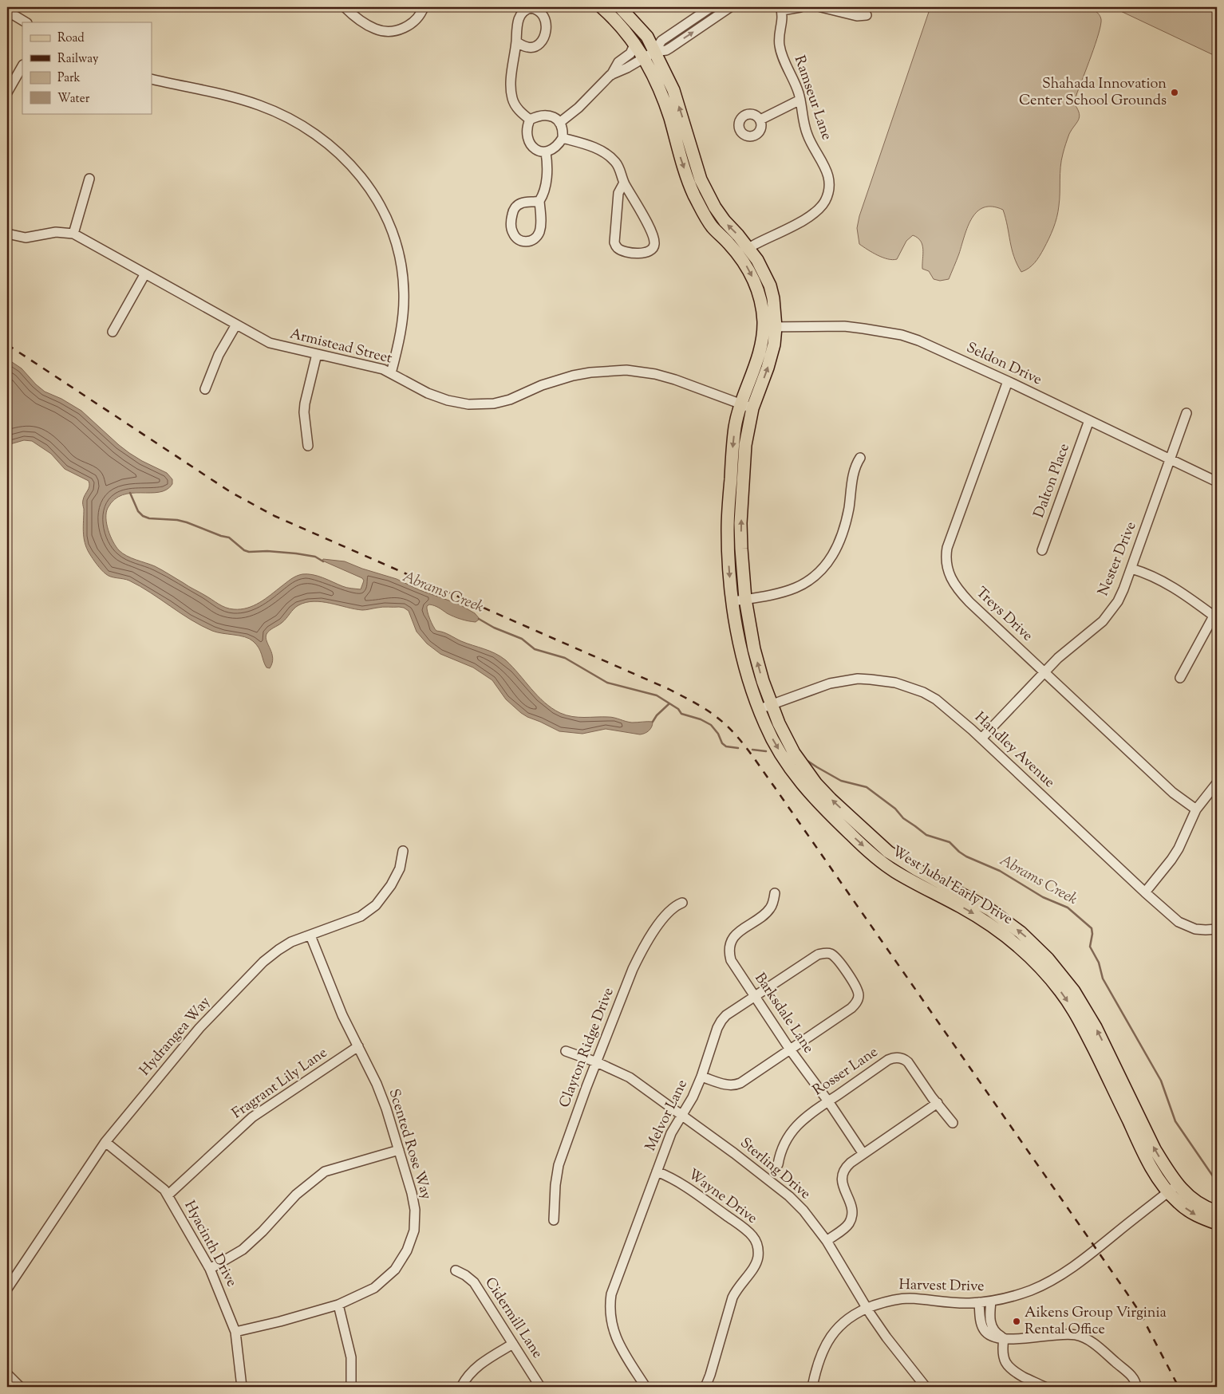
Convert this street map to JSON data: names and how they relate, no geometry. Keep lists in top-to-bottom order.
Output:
{
  "streets": {
    "main road": ["West Jubal Early Drive"],
    "street": [
      "Ramseur Lane",
      "Armistead Street",
      "Seldon Drive",
      "Dalton Place",
      "Nester Drive",
      "Treys Drive",
      "Handley Avenue",
      "Barksdale Lane",
      "Hydrangea Way",
      "Clayton Ridge Drive",
      "Rosser Lane",
      "Fragrant Lily Lane",
      "Melvor Lane",
      "Scented Rose Way",
      "Sterling Drive",
      "Wayne Drive",
      "Hyacinth Drive",
      "Harvest Drive",
      "Cidermill Lane"
    ]
  },
  "crossings": [
    ["Armistead Street", "West Jubal Early Drive"],
    ["Seldon Drive", "Dalton Place"],
    ["Seldon Drive", "Nester Drive"],
    ["Seldon Drive", "Treys Drive"],
    ["Seldon Drive", "West Jubal Early Drive"],
    ["Nester Drive", "Treys Drive"],
    ["Nester Drive", "Handley Avenue"],
    ["Handley Avenue", "West Jubal Early Drive"],
    ["West Jubal Early Drive", "Harvest Drive"],
    ["Barksdale Lane", "Rosser Lane"],
    ["Barksdale Lane", "Melvor Lane"],
    ["Hydrangea Way", "Scented Rose Way"],
    ["Hydrangea Way", "Hyacinth Drive"],
    ["Clayton Ridge Drive", "Sterling Drive"],
    ["Fragrant Lily Lane", "Scented Rose Way"],
    ["Fragrant Lily Lane", "Hyacinth Drive"],
    ["Melvor Lane", "Sterling Drive"],
    ["Melvor Lane", "Wayne Drive"],
    ["Scented Rose Way", "Hyacinth Drive"],
    ["Sterling Drive", "Harvest Drive"]
  ],
  "water": ["Abrams Creek"],
  "places": ["Shahada Innovation Center School Grounds", "Aikens Group Virginia Rental Office"],
  "legend": [
    "Road",
    "Railway",
    "Park",
    "Water"
  ]
}
